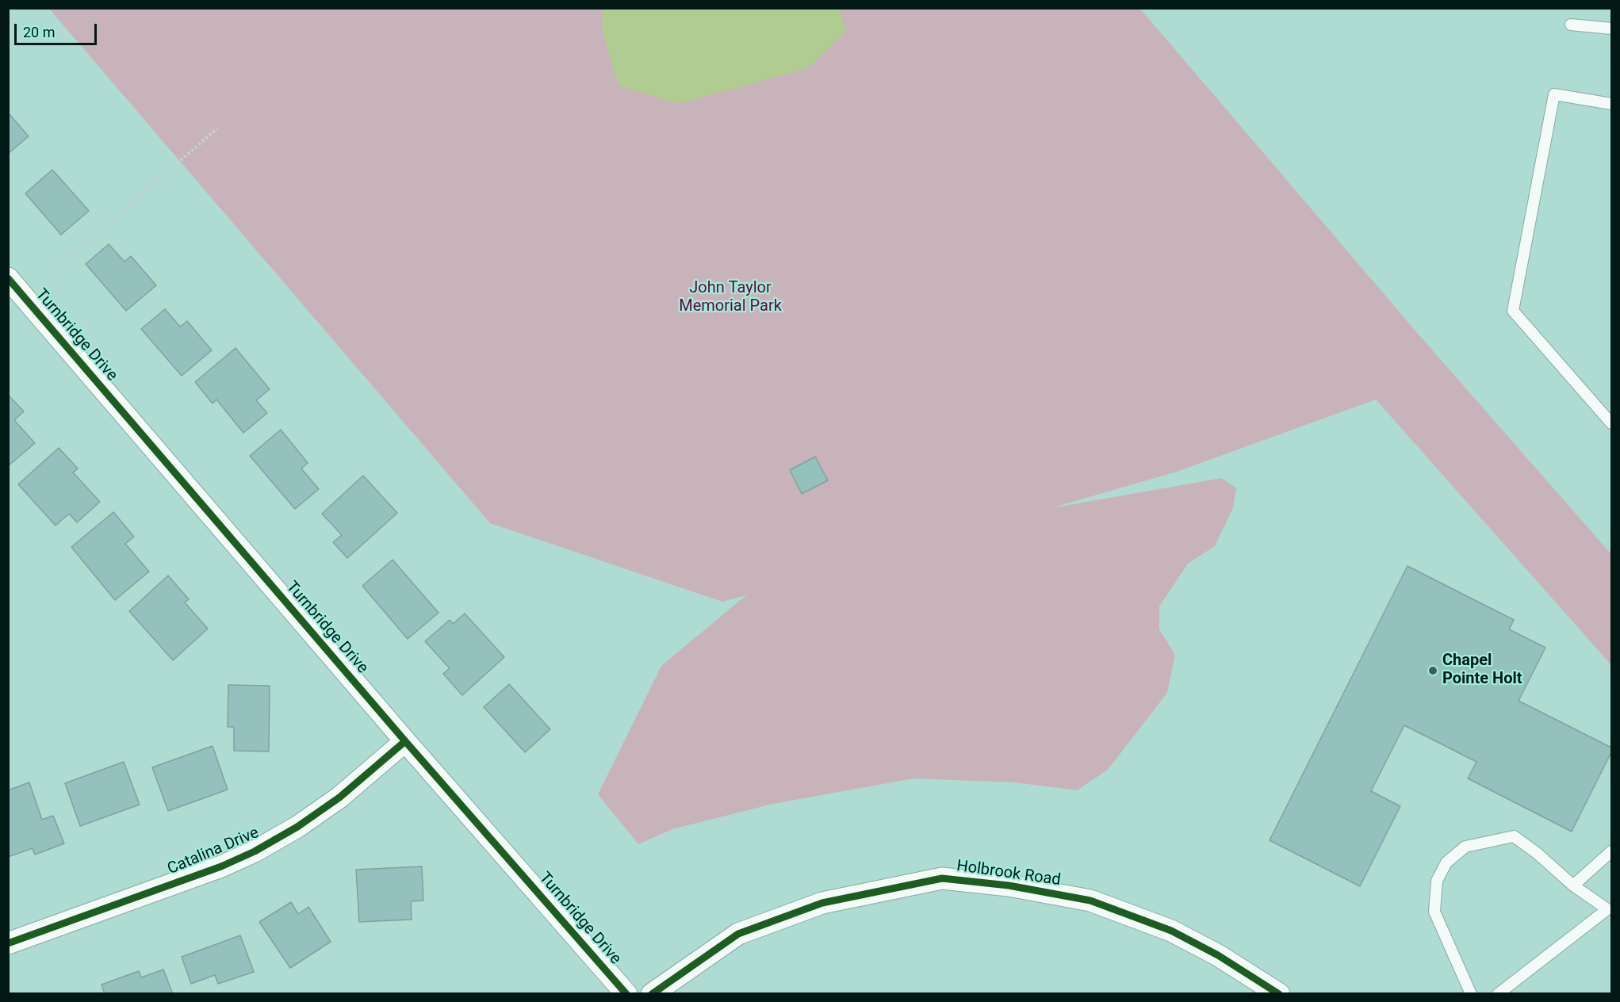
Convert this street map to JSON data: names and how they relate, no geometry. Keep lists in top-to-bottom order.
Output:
{
  "streets": {
    "street": ["Turnbridge Drive", "Catalina Drive", "Holbrook Road"]
  },
  "crossings": [
    ["Turnbridge Drive", "Catalina Drive"]
  ],
  "parks": ["John Taylor Memorial Park"],
  "places": ["Chapel Pointe Holt"],
  "scale_bar": "20 m"
}
